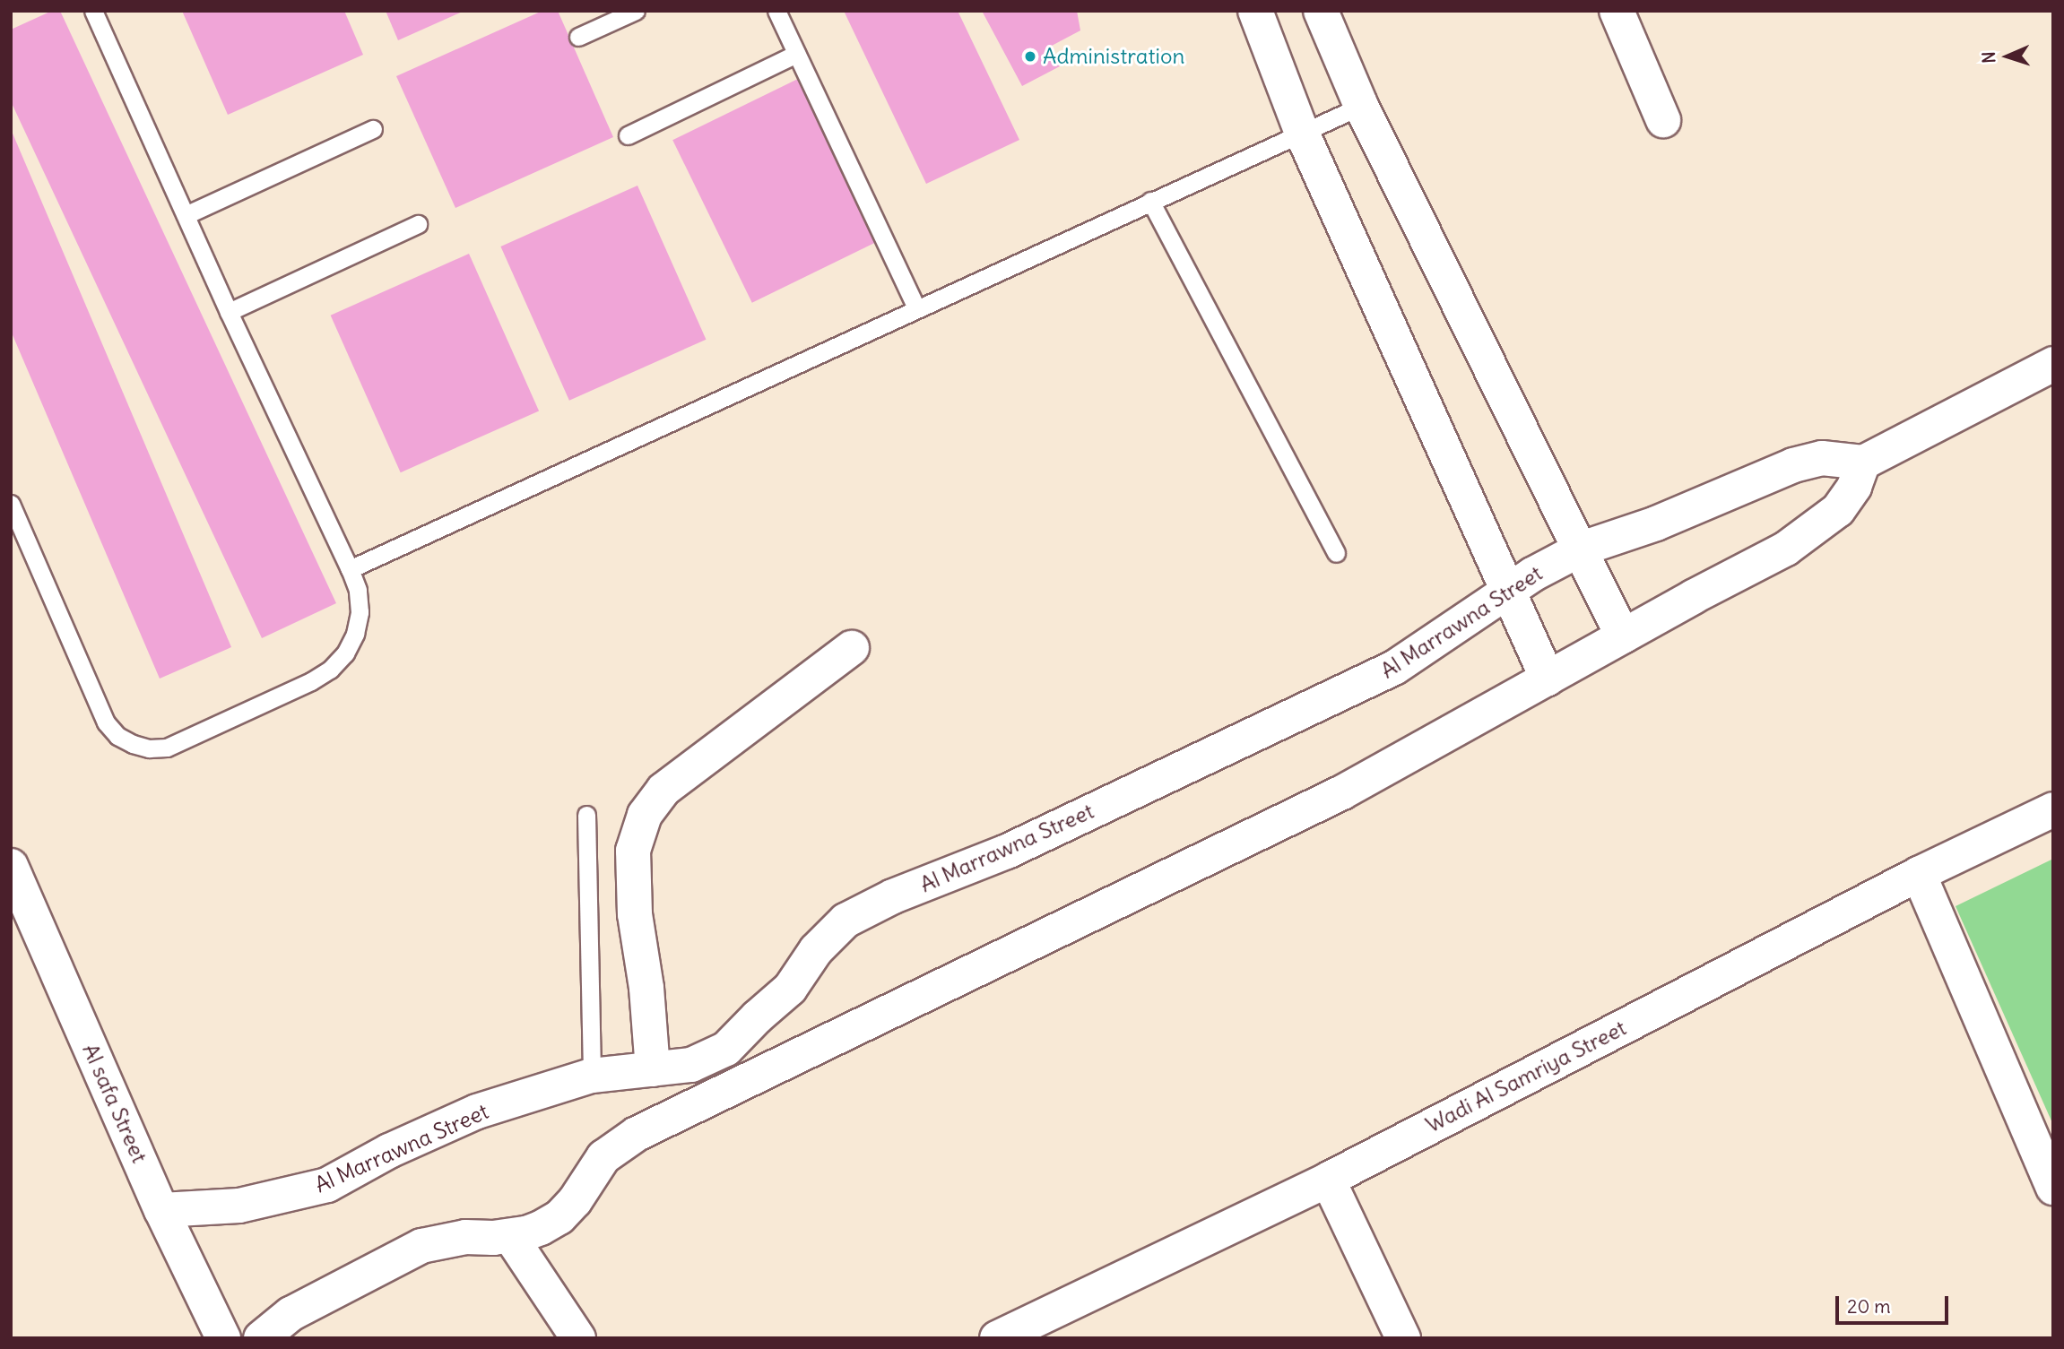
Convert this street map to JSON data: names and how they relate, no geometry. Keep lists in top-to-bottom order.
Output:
{
  "streets": {
    "street": ["Al Marrawna Street", "Wadi Al Samriya Street", "Al safa Street"]
  },
  "crossings": [
    ["Al Marrawna Street", "Al safa Street"]
  ],
  "places": ["Administration"],
  "scale_bar": "20 m",
  "north": "left"
}
